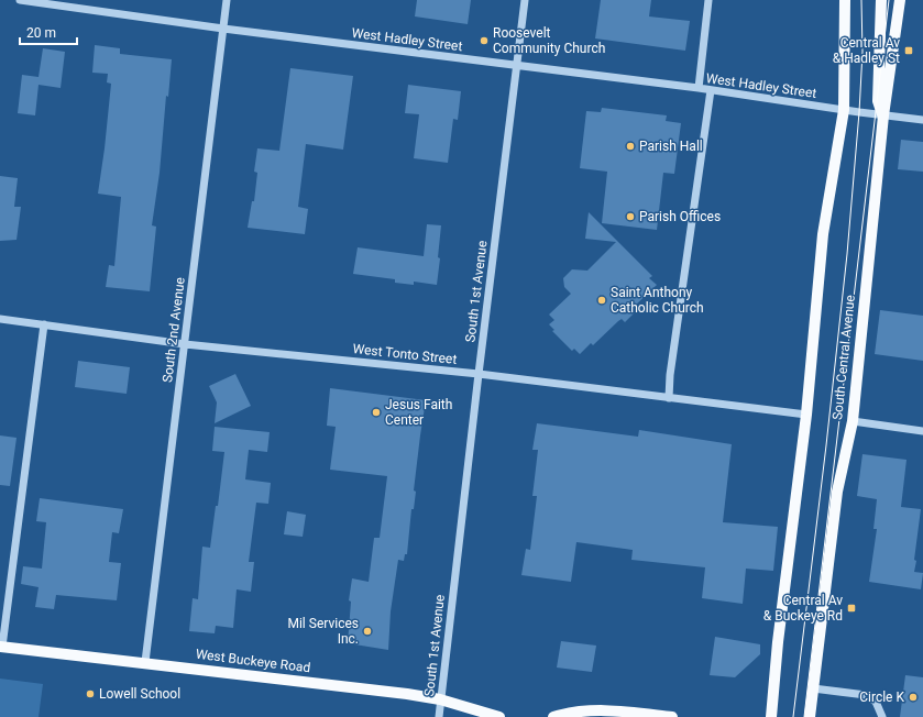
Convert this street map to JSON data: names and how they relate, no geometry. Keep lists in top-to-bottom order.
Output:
{
  "streets": {
    "main road": ["South Central Avenue", "West Buckeye Road"],
    "street": [
      "West Hadley Street",
      "South 1st Avenue",
      "South 2nd Avenue",
      "West Tonto Street"
    ]
  },
  "crossings": [
    ["West Hadley Street", "South 1st Avenue"],
    ["West Hadley Street", "South 2nd Avenue"],
    ["West Hadley Street", "South Central Avenue"],
    ["South 1st Avenue", "West Tonto Street"],
    ["South 1st Avenue", "West Buckeye Road"],
    ["South 2nd Avenue", "West Tonto Street"],
    ["South 2nd Avenue", "West Buckeye Road"]
  ],
  "places": {
    "other": [
      "Roosevelt Community Church",
      "Parish Hall",
      "Parish Offices",
      "Saint Anthony Catholic Church",
      "Jesus Faith Center",
      "Mil Services Inc.",
      "Lowell School",
      "Circle K"
    ],
    "transit": ["Central Av & Hadley St", "Central Av & Buckeye Rd"]
  },
  "scale_bar": "20 m"
}
